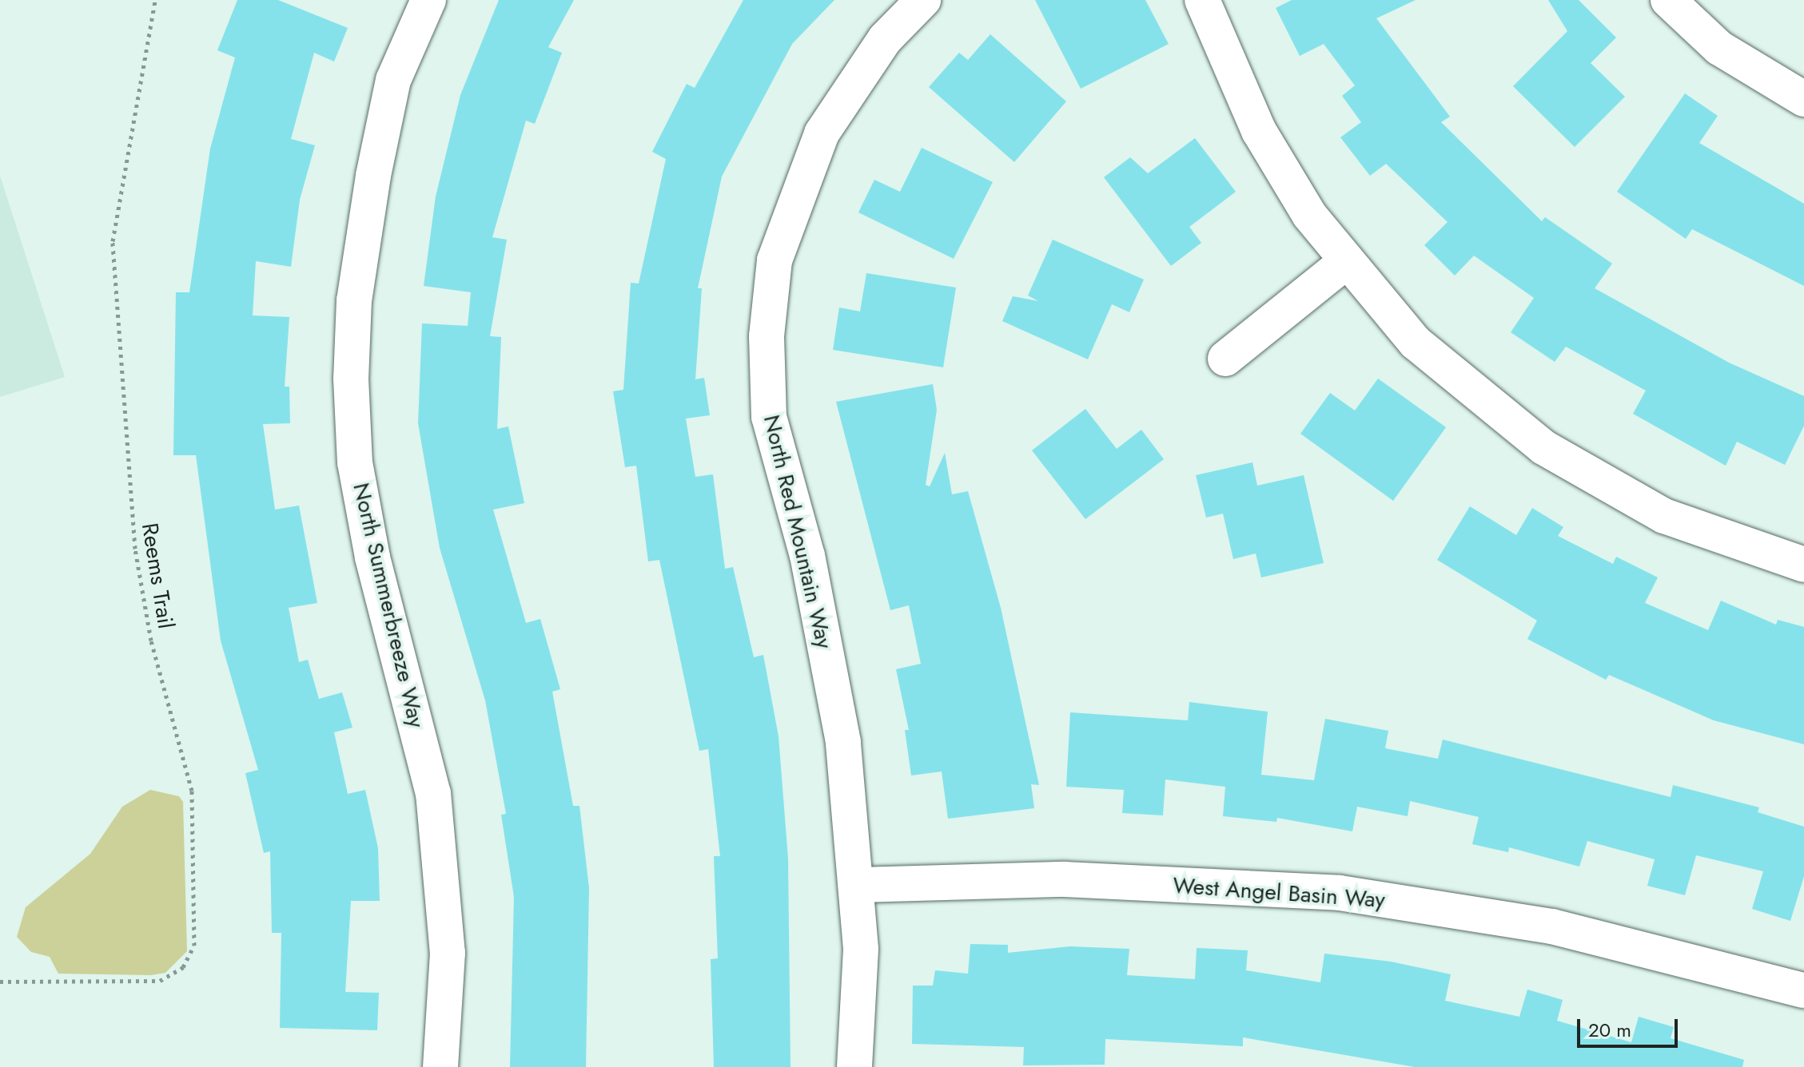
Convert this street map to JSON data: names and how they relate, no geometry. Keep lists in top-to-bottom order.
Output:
{
  "streets": {
    "street": ["North Red Mountain Way", "North Summerbreeze Way", "West Angel Basin Way"],
    "path": ["Reems Trail"]
  },
  "crossings": [
    ["North Red Mountain Way", "West Angel Basin Way"]
  ],
  "scale_bar": "20 m"
}
